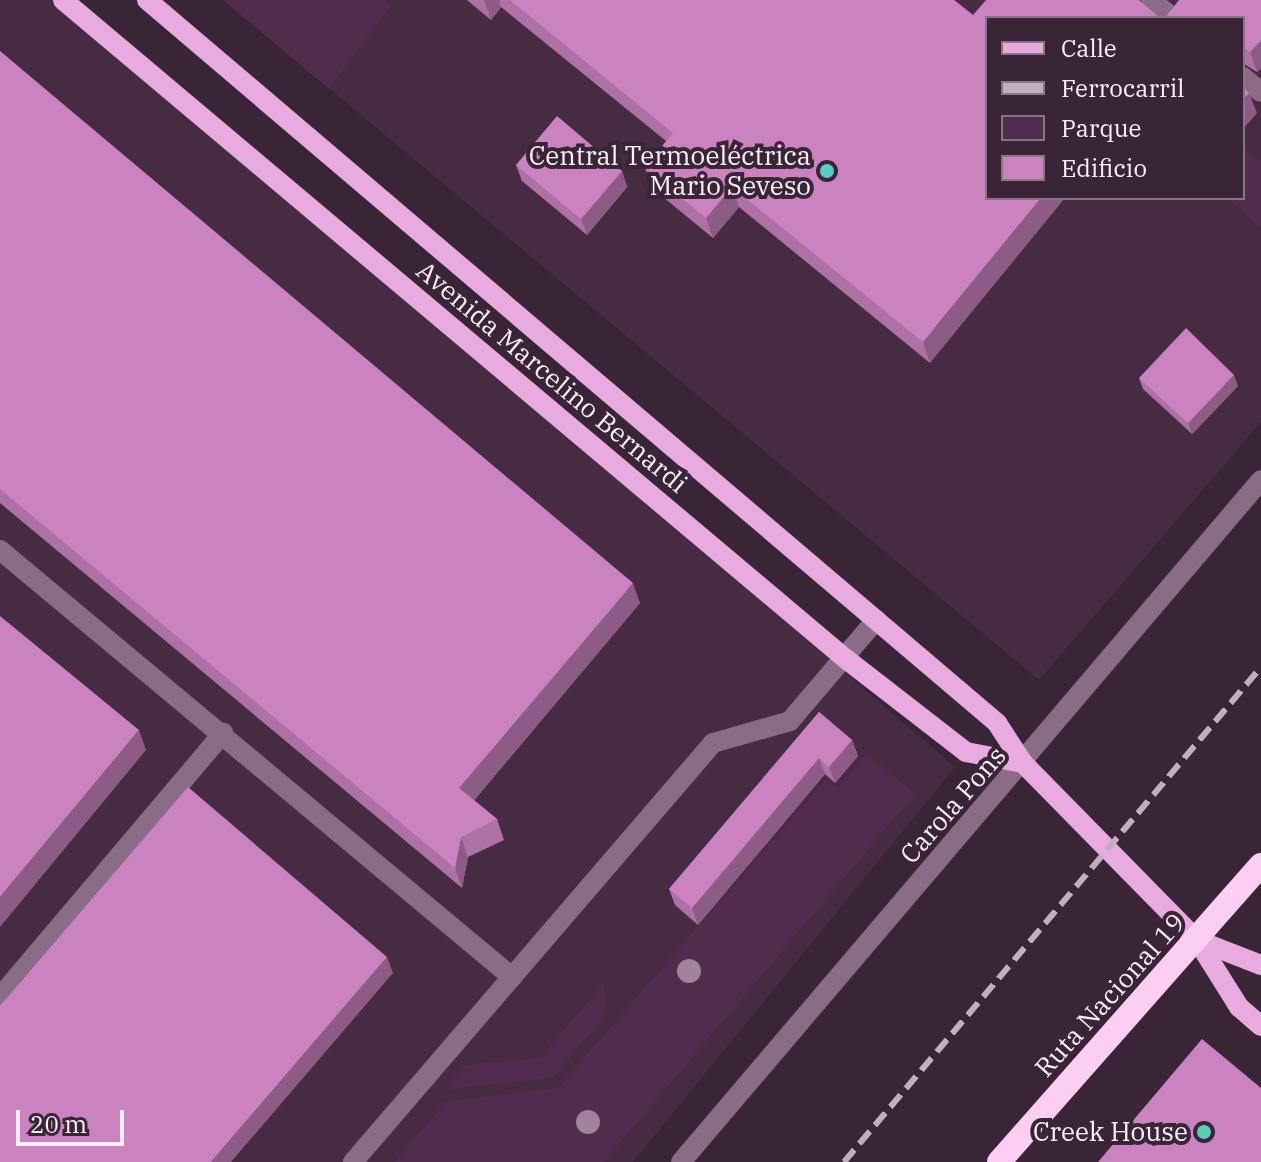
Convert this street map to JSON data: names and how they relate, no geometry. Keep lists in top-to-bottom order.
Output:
{
  "streets": {
    "highway": ["Ruta Nacional 19"],
    "main road": ["Avenida Marcelino Bernardi"],
    "street": ["Carola Pons"]
  },
  "crossings": [
    ["Avenida Marcelino Bernardi", "Carola Pons"],
    ["Avenida Marcelino Bernardi", "Ruta Nacional 19"]
  ],
  "places": ["Central Termoeléctrica Mario Seveso", "Creek House"],
  "legend": [
    "Calle",
    "Ferrocarril",
    "Parque",
    "Edificio"
  ],
  "scale_bar": "20 m"
}
